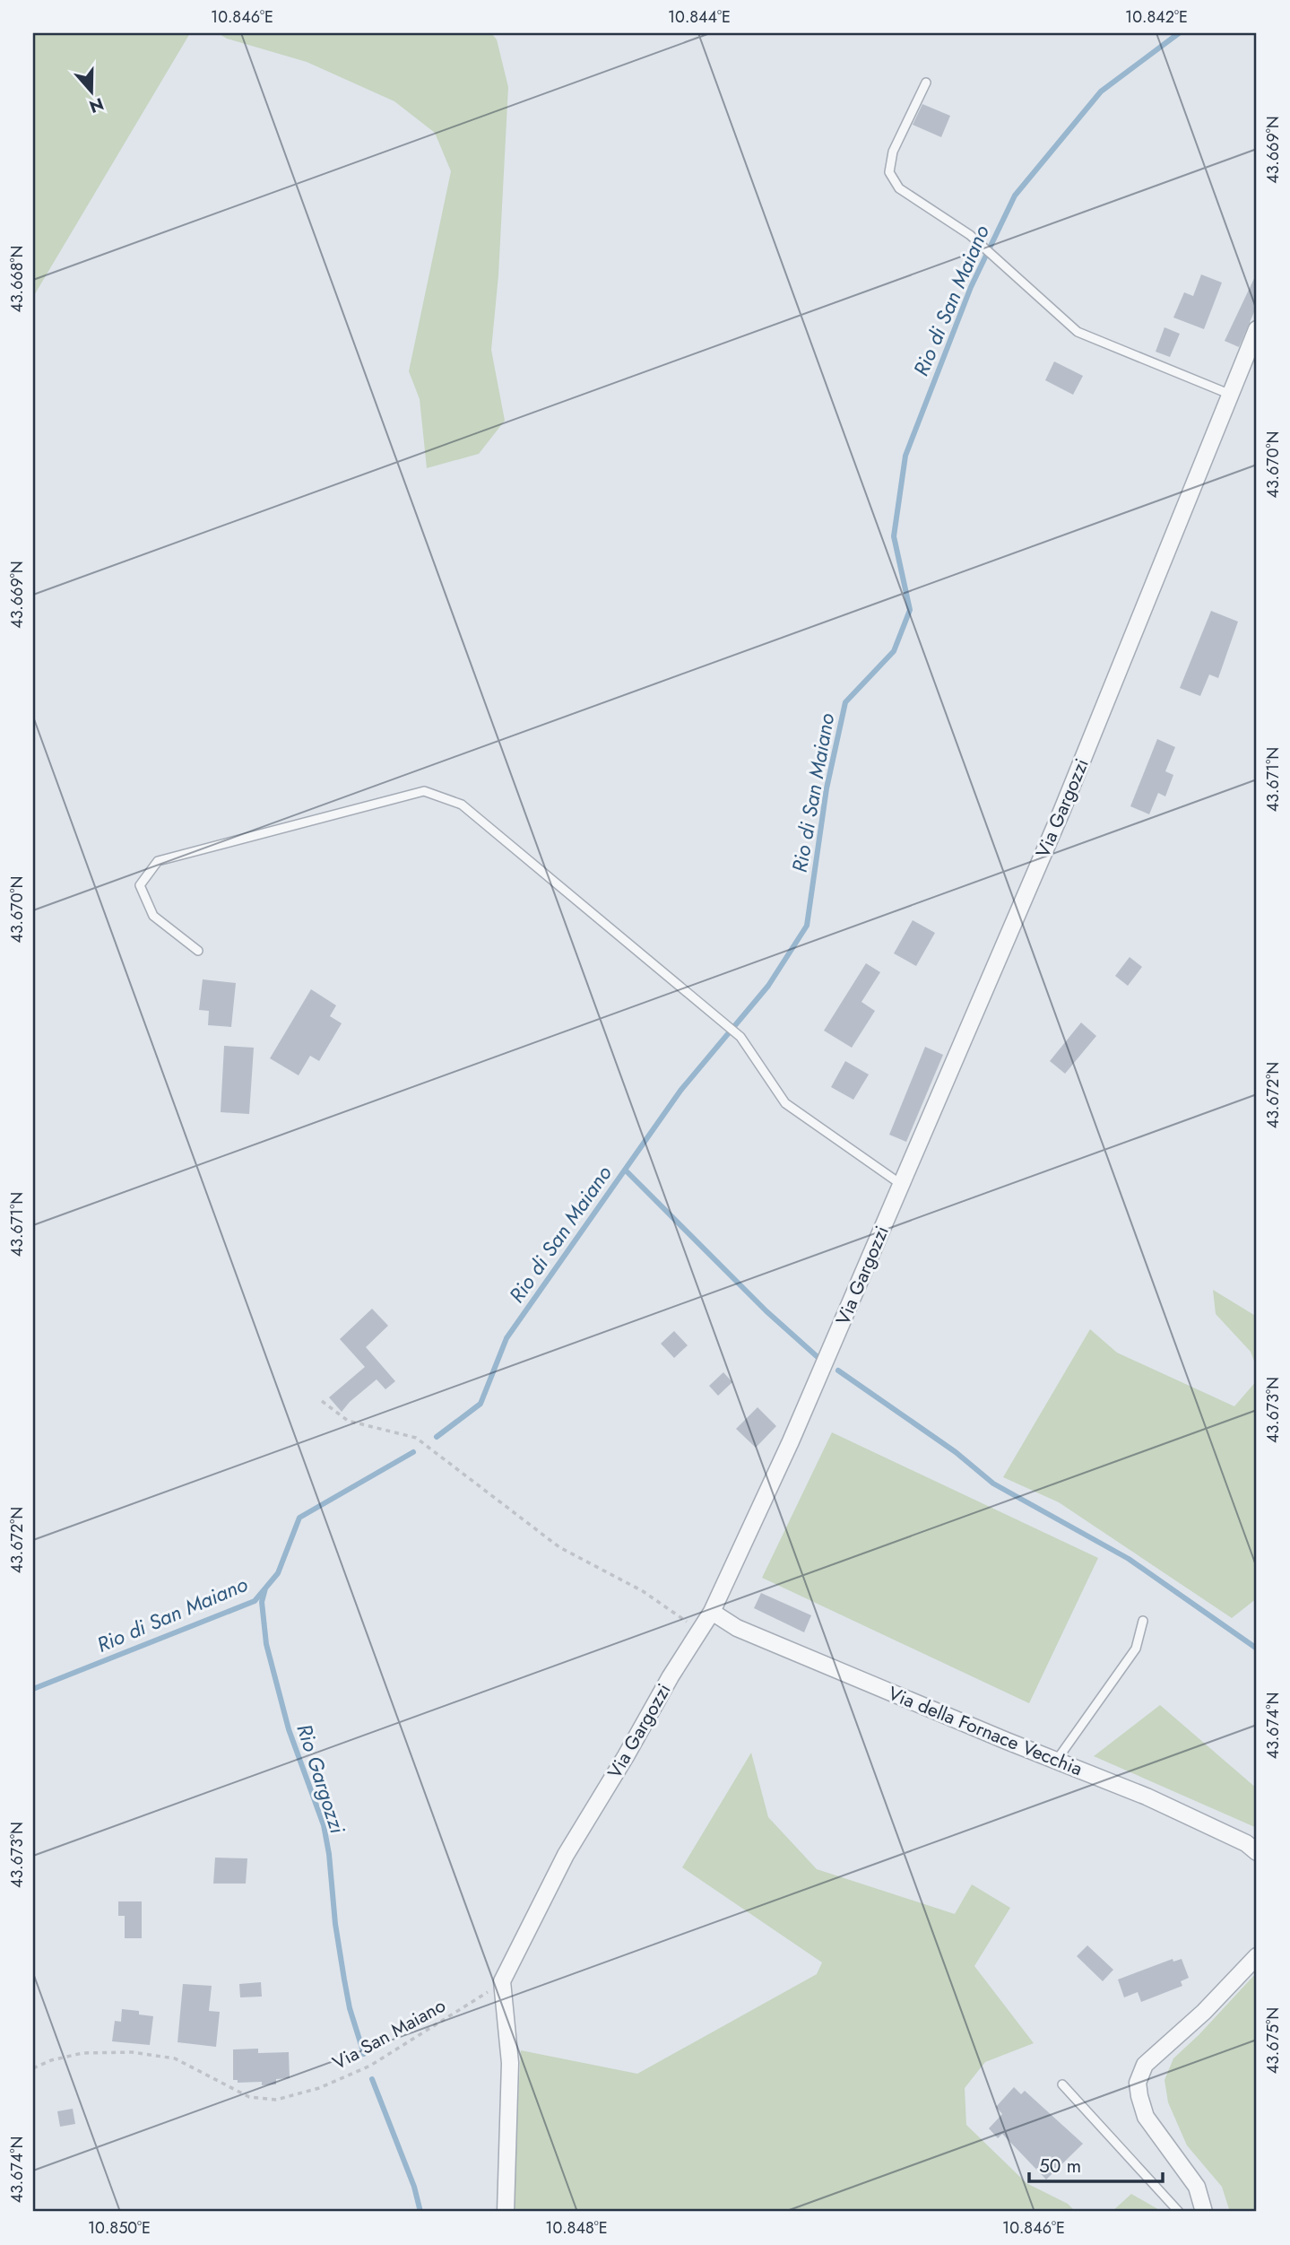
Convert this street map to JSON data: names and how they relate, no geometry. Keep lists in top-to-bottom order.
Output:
{
  "streets": {
    "street": ["Via Gargozzi", "Via della Fornace Vecchia"],
    "path": ["Via San Maiano"]
  },
  "crossings": [
    ["Via Gargozzi", "Via della Fornace Vecchia"],
    ["Via Gargozzi", "Via San Maiano"]
  ],
  "water": ["Rio di San Maiano", "Rio Gargozzi"],
  "scale_bar": "50 m",
  "north": "bottom",
  "coordinates": [
    "10.846°E",
    "10.844°E",
    "10.842°E",
    "43.669°N",
    "43.668°N",
    "43.670°N",
    "43.671°N",
    "43.672°N",
    "43.673°N",
    "43.674°N",
    "43.675°N",
    "10.850°E",
    "10.848°E"
  ]
}
